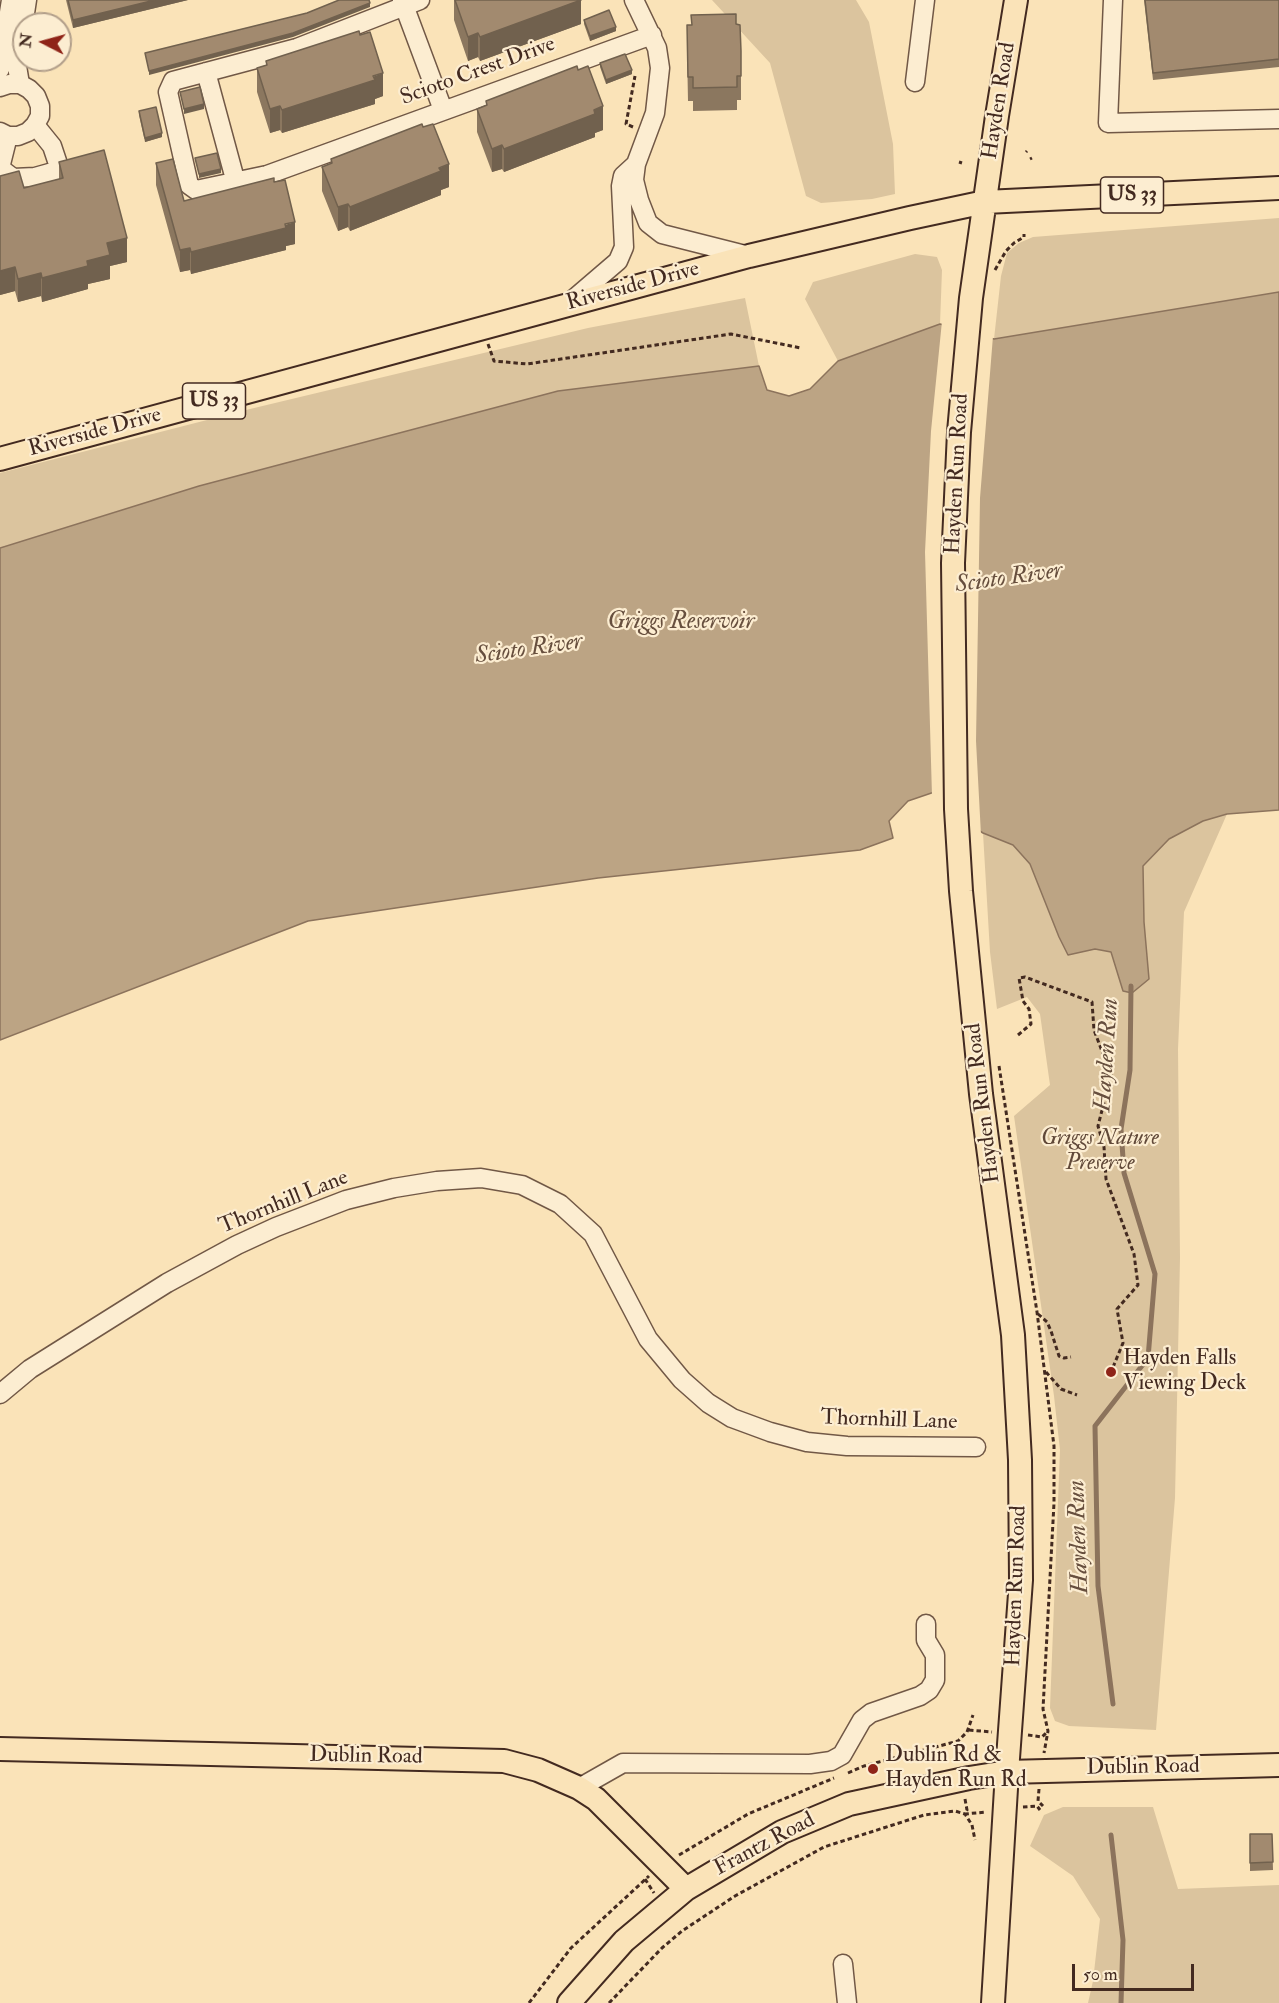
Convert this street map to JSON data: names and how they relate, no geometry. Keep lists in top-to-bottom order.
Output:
{
  "streets": {
    "main road": [
      "Hayden Road",
      "US 33",
      "Riverside Drive",
      "Hayden Run Road",
      "Dublin Road",
      "Frantz Road"
    ],
    "street": ["Scioto Crest Drive", "Thornhill Lane"]
  },
  "crossings": [
    ["Hayden Road", "Riverside Drive"],
    ["Hayden Road", "Hayden Run Road"],
    ["Riverside Drive", "Hayden Run Road"],
    ["Hayden Run Road", "Dublin Road"],
    ["Hayden Run Road", "Frantz Road"],
    ["Dublin Road", "Frantz Road"]
  ],
  "water": ["Scioto River", "Griggs Reservoir", "Hayden Run"],
  "parks": ["Griggs Nature Preserve"],
  "places": ["Hayden Falls Viewing Deck", "Dublin Rd & Hayden Run Rd"],
  "scale_bar": "50 m",
  "north": "left"
}
